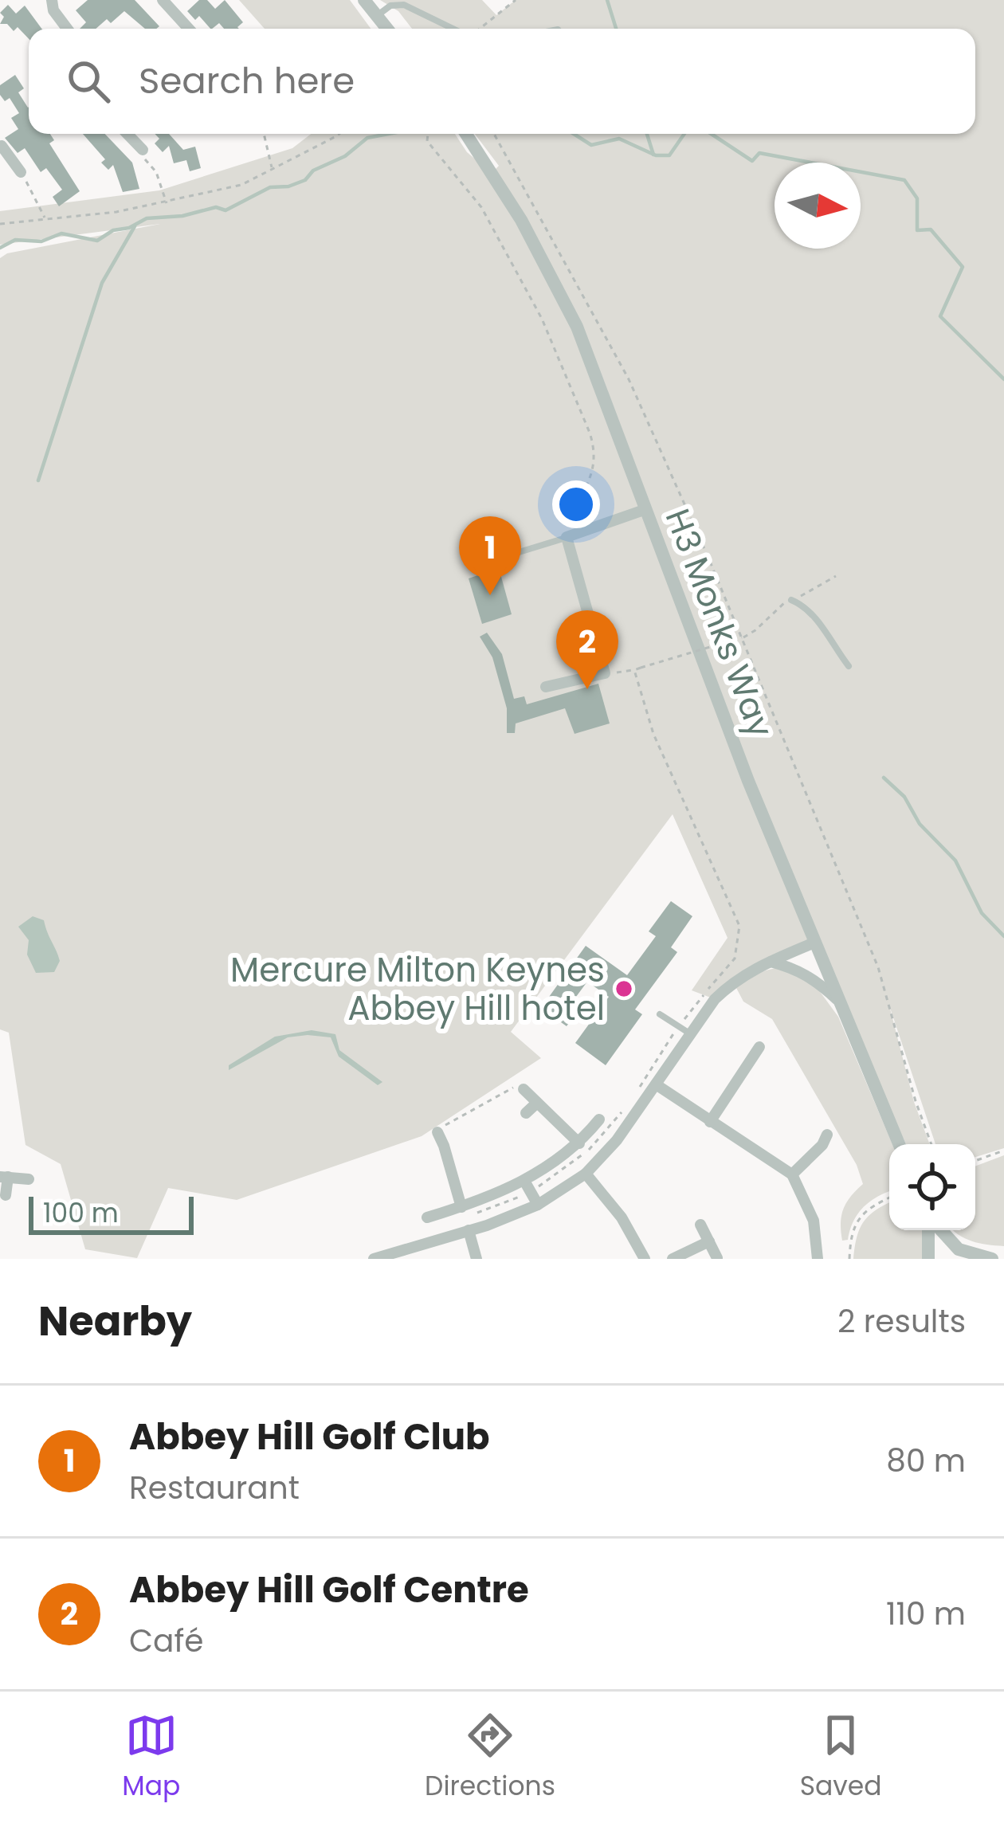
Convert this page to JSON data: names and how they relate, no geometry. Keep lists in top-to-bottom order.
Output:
{
  "streets": {
    "street": ["H3 Monks Way"]
  },
  "places": ["Mercure Milton Keynes Abbey Hill hotel"],
  "scale_bar": "100 m",
  "north": "right",
  "page": {
    "search": "Search here",
    "pins": ["1", "2"],
    "scale": "100 m",
    "heading": ["Nearby", "2 results"],
    "list": [
      {
        "mark": "1",
        "name": "Abbey Hill Golf Club",
        "note": "Restaurant",
        "value": "80 m"
      },
      {
        "mark": "2",
        "name": "Abbey Hill Golf Centre",
        "note": "Café",
        "value": "110 m"
      }
    ],
    "nav": ["Map", "Directions", "Saved"]
  }
}
